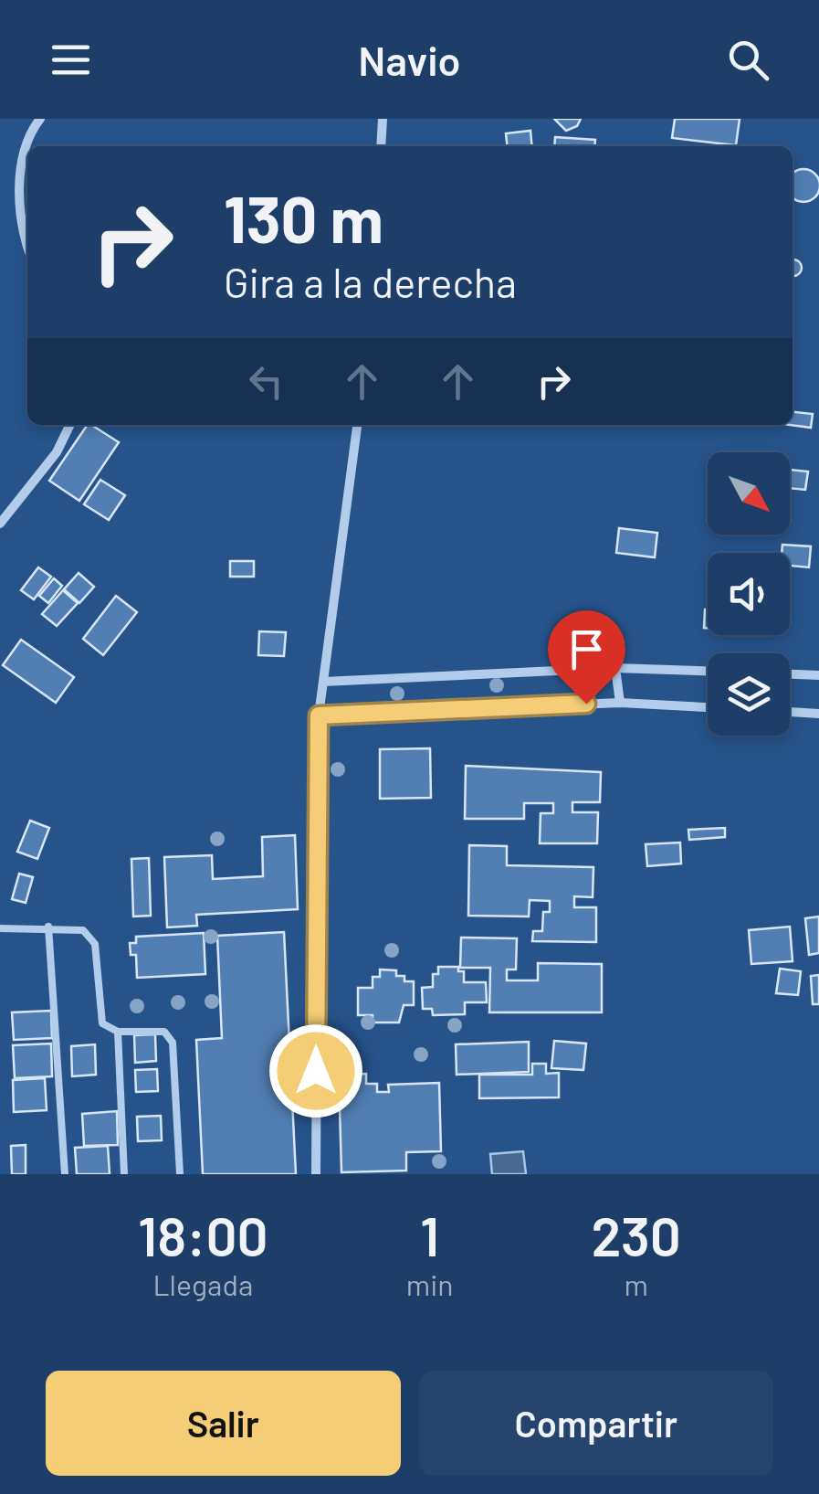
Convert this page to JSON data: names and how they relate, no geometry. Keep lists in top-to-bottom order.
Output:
{
  "north": "bottom right",
  "page": {
    "header": "Navio",
    "turn": ["130 m", "Gira a la derecha"],
    "eta": [
      "18:00",
      "Llegada",
      "1",
      "min",
      "230",
      "m"
    ],
    "buttons": ["Salir", "Compartir"]
  }
}
